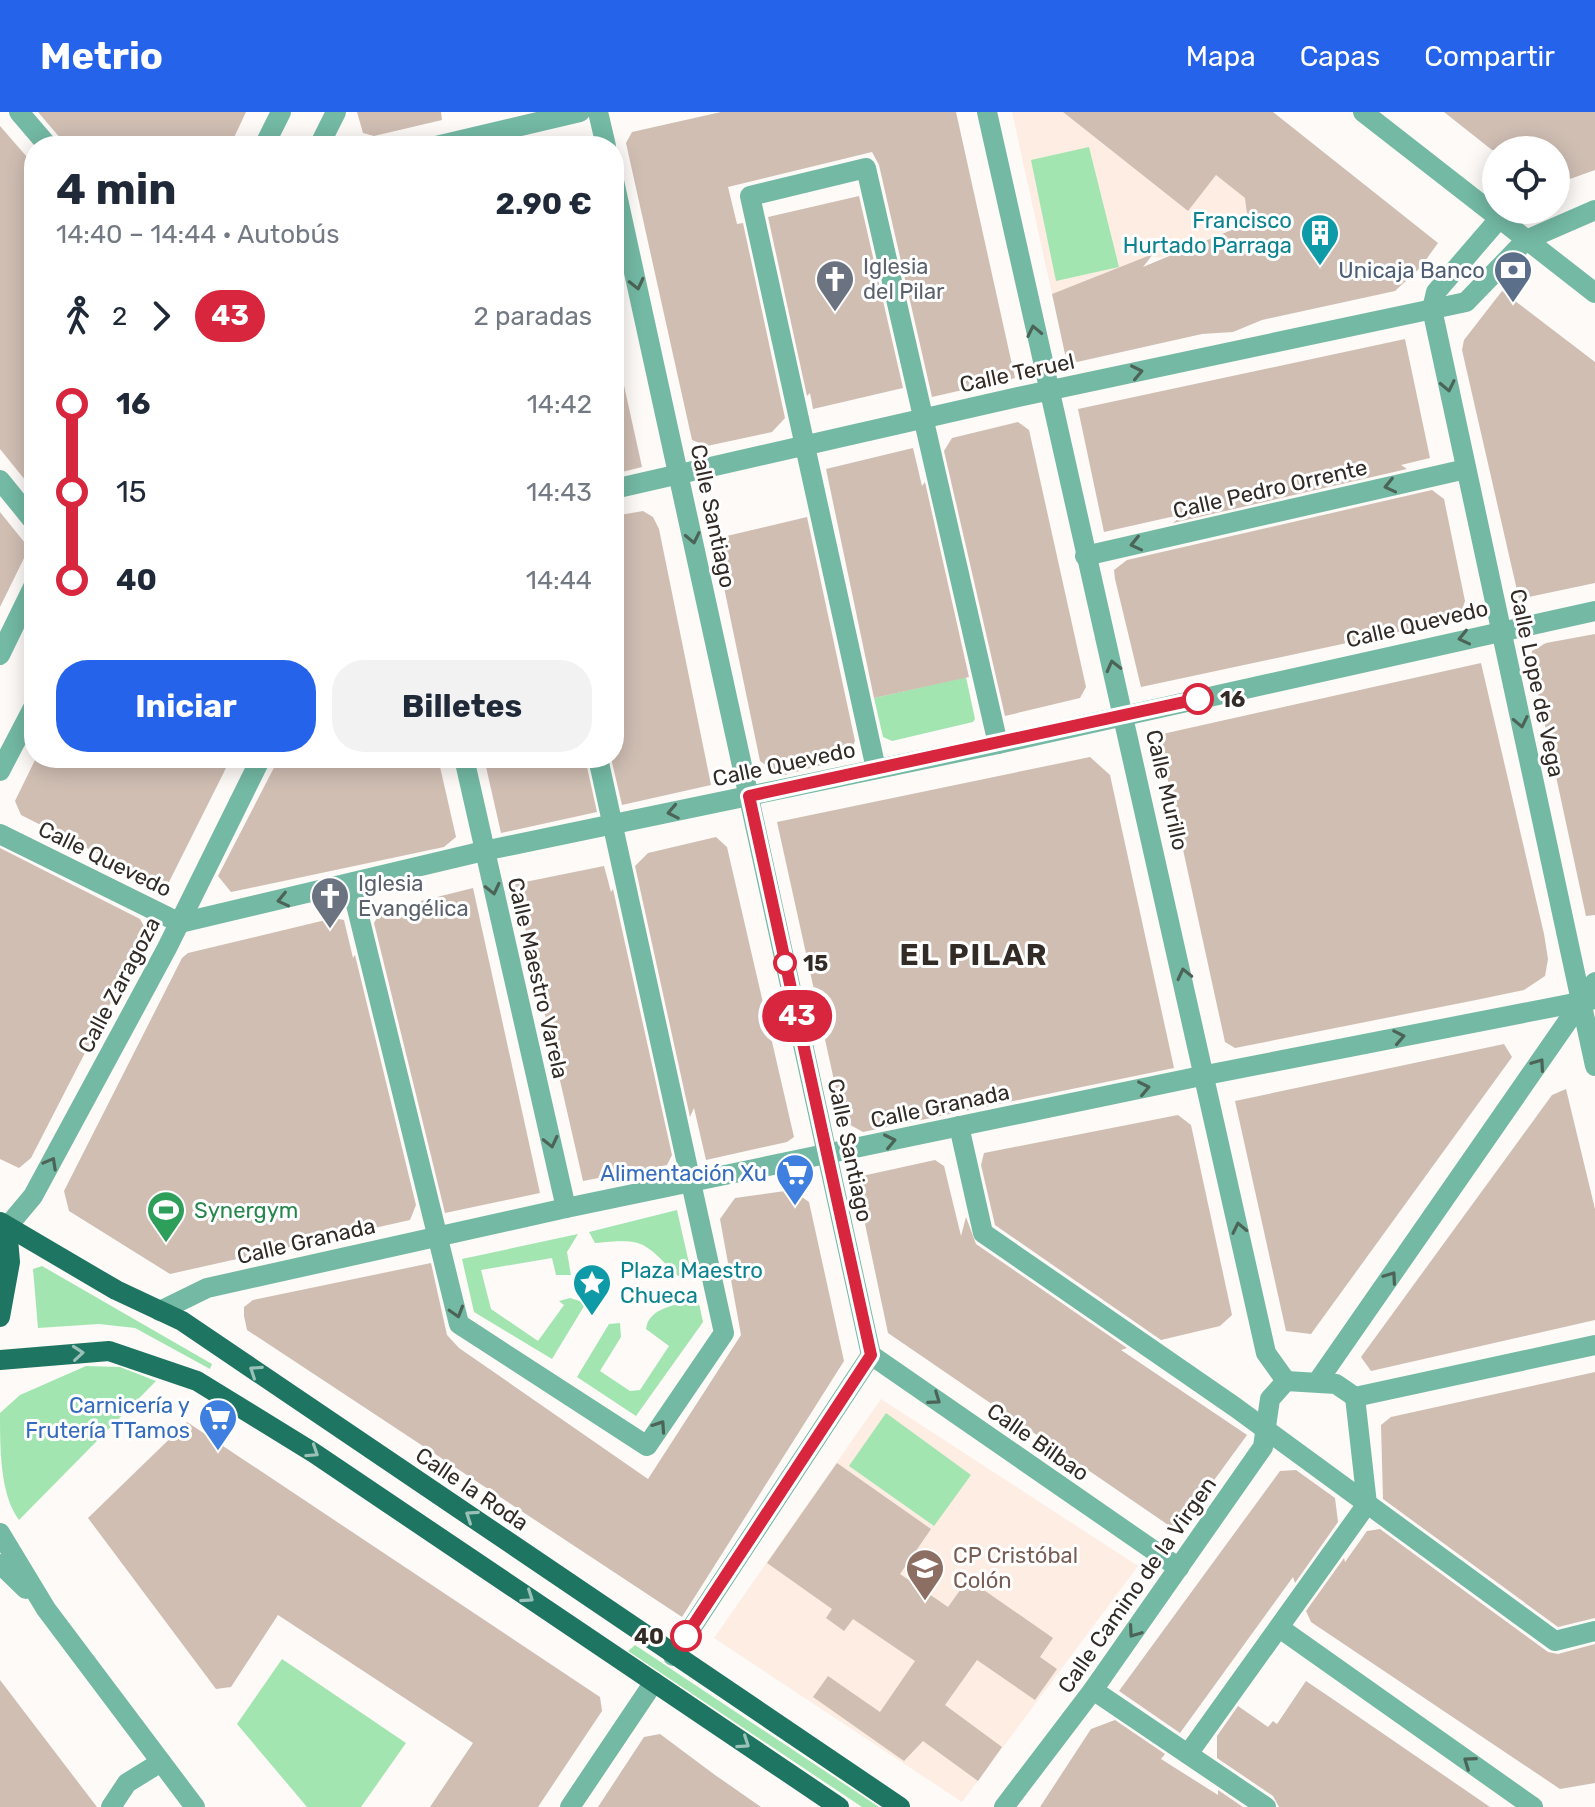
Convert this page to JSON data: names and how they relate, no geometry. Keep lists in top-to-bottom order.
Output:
{
  "streets": {
    "main road": ["Calle la Roda"],
    "street": [
      "Calle Teruel",
      "Calle Pedro Orrente",
      "Calle Santiago",
      "Calle Quevedo",
      "Calle Lope de Vega",
      "Calle Murillo",
      "Calle Maestro Varela",
      "Calle Zaragoza",
      "Calle Granada",
      "Calle Bilbao",
      "Calle Camino de la Virgen"
    ]
  },
  "crossings": [
    ["Calle Teruel", "Calle Santiago"],
    ["Calle Teruel", "Calle Lope de Vega"],
    ["Calle Teruel", "Calle Murillo"],
    ["Calle Pedro Orrente", "Calle Lope de Vega"],
    ["Calle Pedro Orrente", "Calle Murillo"],
    ["Calle Santiago", "Calle Quevedo"],
    ["Calle Santiago", "Calle Granada"],
    ["Calle Santiago", "Calle Bilbao"],
    ["Calle Quevedo", "Calle Lope de Vega"],
    ["Calle Quevedo", "Calle Murillo"],
    ["Calle Quevedo", "Calle Maestro Varela"],
    ["Calle Quevedo", "Calle Zaragoza"],
    ["Calle Lope de Vega", "Calle Granada"],
    ["Calle Murillo", "Calle Granada"],
    ["Calle Murillo", "Calle Camino de la Virgen"],
    ["Calle Maestro Varela", "Calle Granada"],
    ["Calle Zaragoza", "Calle la Roda"],
    ["Calle Granada", "Calle la Roda"],
    ["Calle Bilbao", "Calle Camino de la Virgen"]
  ],
  "one_way": [
    "Calle Teruel",
    "Calle Pedro Orrente",
    "Calle Quevedo",
    "Calle Lope de Vega",
    "Calle Murillo",
    "Calle Zaragoza",
    "Calle Granada"
  ],
  "districts": ["EL PILAR"],
  "places": {
    "building": ["Francisco Hurtado Parraga"],
    "bank": ["Unicaja Banco"],
    "church": ["Iglesia del Pilar", "Iglesia Evangélica"],
    "other": ["16", "15", "40"],
    "supermarket": ["Alimentación Xu", "Carnicería y Frutería TTamos"],
    "sports": ["Synergym"],
    "place": ["Plaza Maestro Chueca"],
    "school or university": ["CP Cristóbal Colón"]
  },
  "lines": ["bus line 43"],
  "page": {
    "header": "Metrio",
    "nav": ["Mapa", "Capas", "Compartir"],
    "on_map": "43",
    "heading": ["4 min", "14:40 – 14:44 · Autobús", "2.90 €"],
    "legs": ["2", "43", "2 paradas"],
    "list": [
      {
        "name": "16",
        "value": "14:42"
      },
      {
        "name": "15",
        "value": "14:43"
      },
      {
        "name": "40",
        "value": "14:44"
      }
    ],
    "buttons": ["Iniciar", "Billetes"]
  }
}
